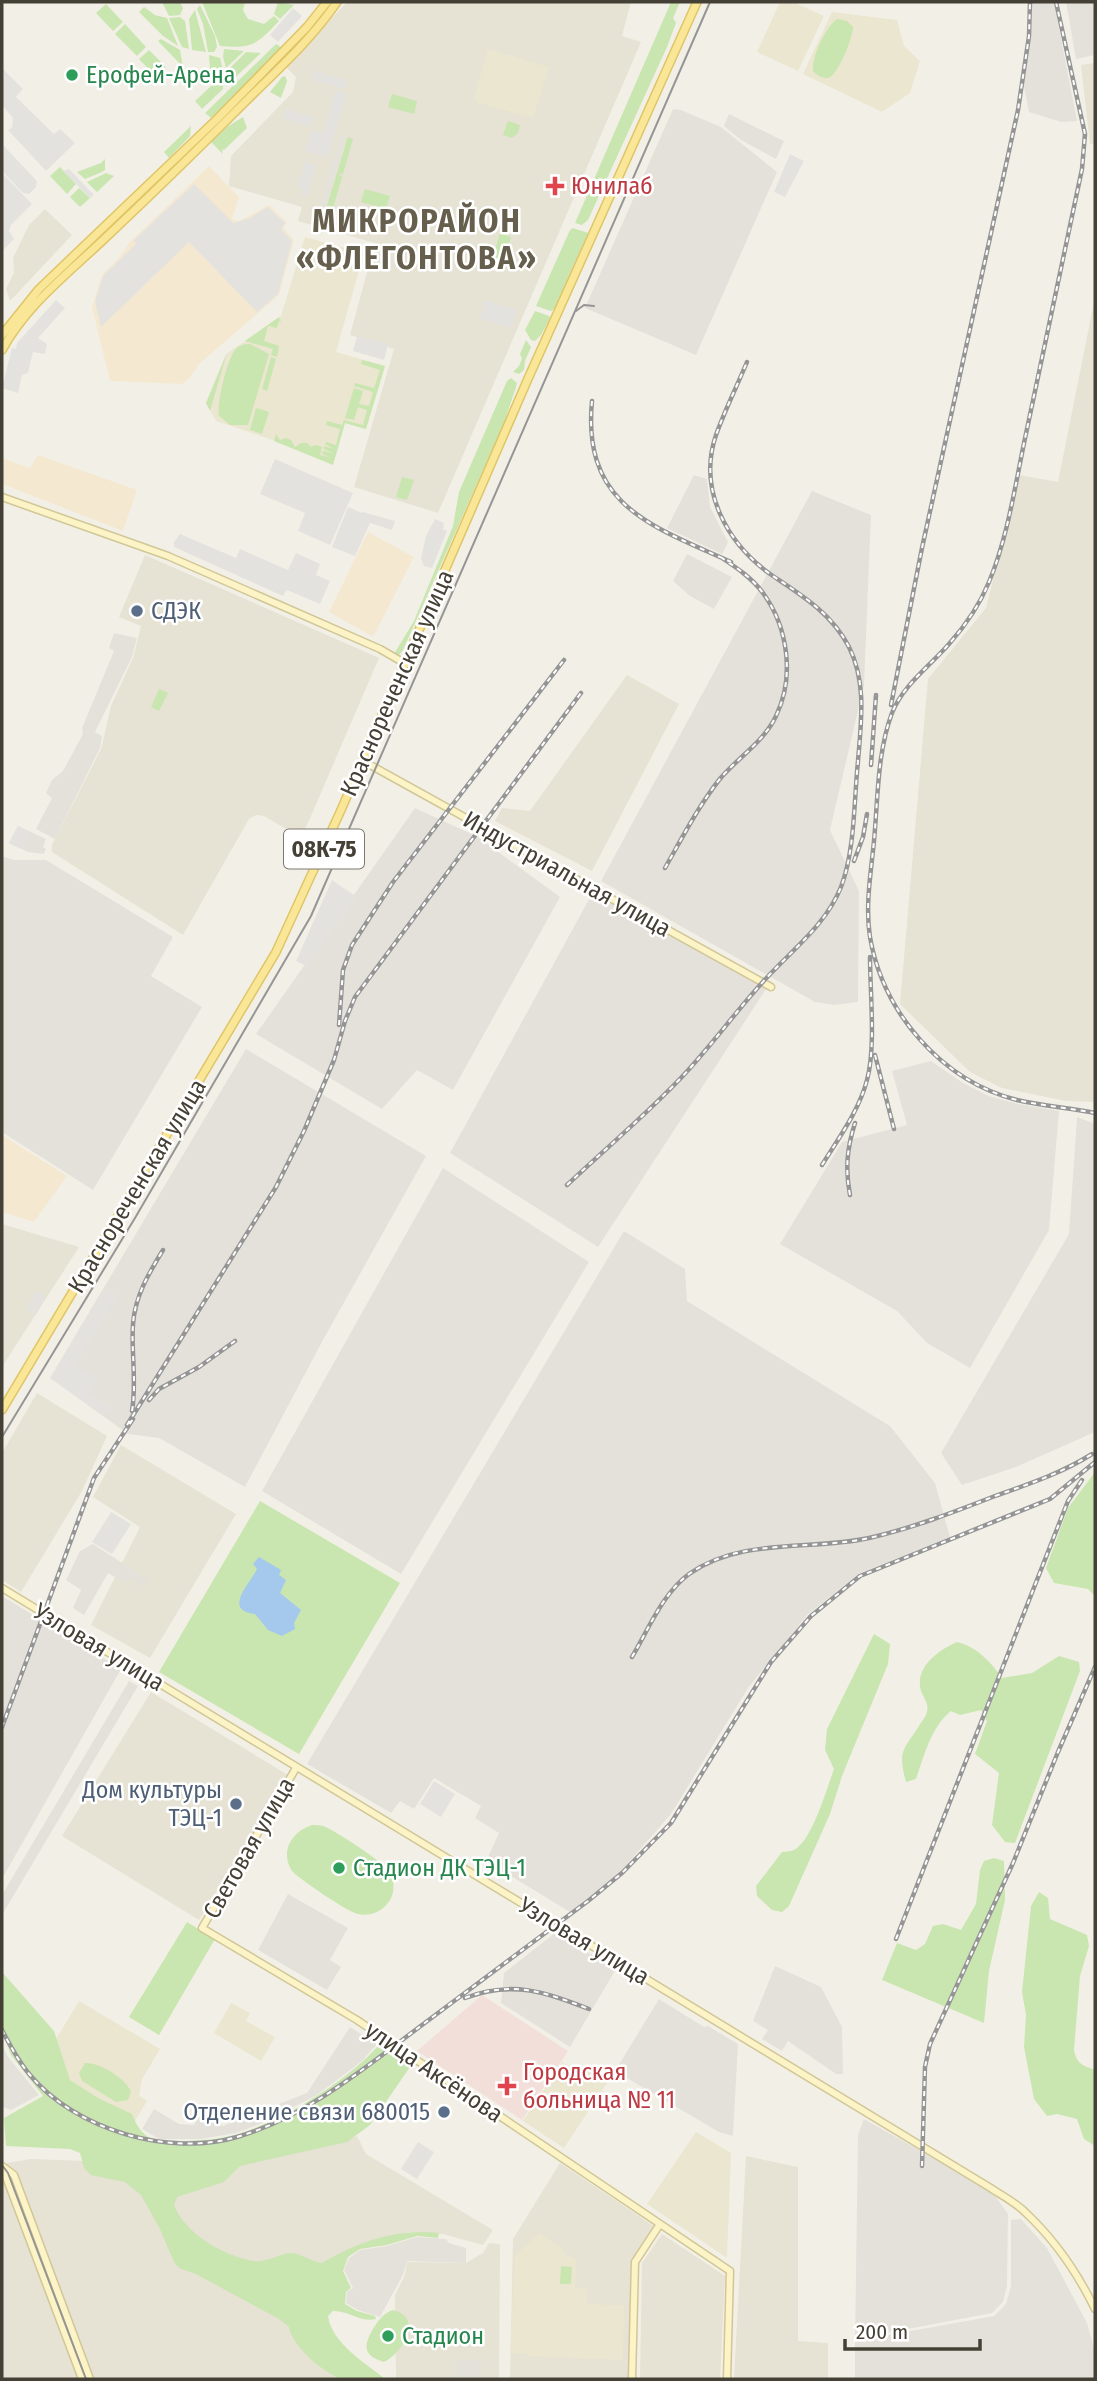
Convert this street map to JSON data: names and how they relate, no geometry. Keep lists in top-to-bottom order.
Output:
{
  "streets": {
    "main road": ["Краснореченская улица", "08К-75"],
    "street": [
      "Индустриальная улица",
      "Узловая улица",
      "Световая улица",
      "улица Аксёнова"
    ]
  },
  "crossings": [
    ["Краснореченская улица", "Индустриальная улица"],
    ["Узловая улица", "Световая улица"],
    ["Световая улица", "улица Аксёнова"]
  ],
  "districts": ["МИКРОРАЙОН «ФЛЕГОНТОВА»"],
  "places": {
    "other": [
      "Ерофей-Арена",
      "СДЭК",
      "Дом культуры ТЭЦ-1",
      "Стадион ДК ТЭЦ-1",
      "Отделение связи 680015",
      "Стадион"
    ],
    "health": ["Юнилаб", "Городская больница № 11"]
  },
  "scale_bar": "200 m"
}
